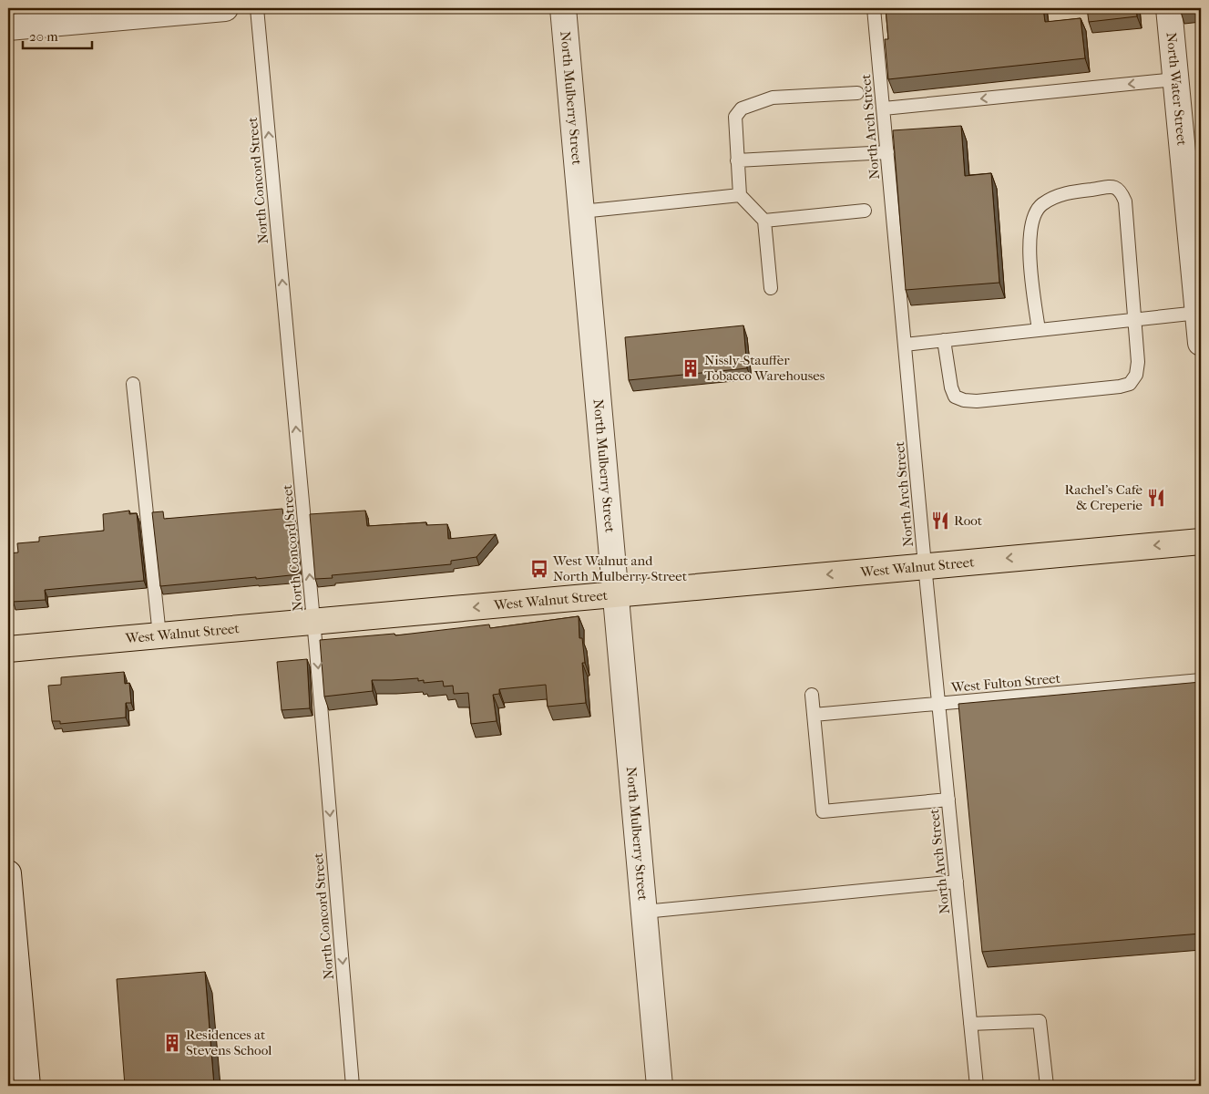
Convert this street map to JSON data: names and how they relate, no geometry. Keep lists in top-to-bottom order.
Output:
{
  "streets": {
    "main road": ["West Walnut Street"],
    "street": ["North Water Street", "North Mulberry Street"],
    "lane": ["North Arch Street", "North Concord Street", "West Fulton Street"]
  },
  "crossings": [
    ["North Mulberry Street", "West Walnut Street"],
    ["North Arch Street", "West Walnut Street"],
    ["North Arch Street", "West Fulton Street"],
    ["North Concord Street", "West Walnut Street"]
  ],
  "one_way": ["West Walnut Street"],
  "places": {
    "building": ["Nissly-Stauffer Tobacco Warehouses", "Residences at Stevens School"],
    "restaurant": ["Rachel's Cafe & Creperie", "Root"],
    "bus stop": ["West Walnut and North Mulberry Street"]
  },
  "scale_bar": "20 m"
}
